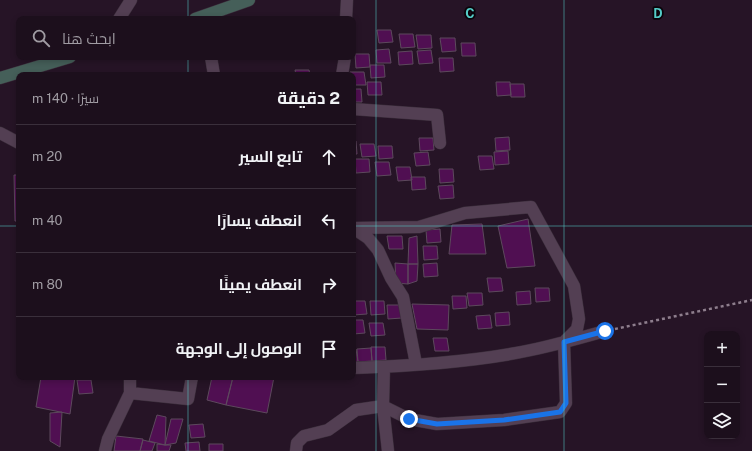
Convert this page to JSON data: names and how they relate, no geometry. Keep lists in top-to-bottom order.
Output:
{
  "page": {
    "search": "ابحث هنا",
    "heading": ["2 دقيقة", "سيرًا · 140 m"],
    "list": [
      ["تابع السير", "20 m"],
      ["انعطف يسارًا", "40 m"],
      ["انعطف يمينًا", "80 m"],
      "الوصول إلى الوجهة"
    ],
    "map_buttons": ["+", "−"]
  },
  "grid": {
    "columns": ["C", "D"]
  }
}
